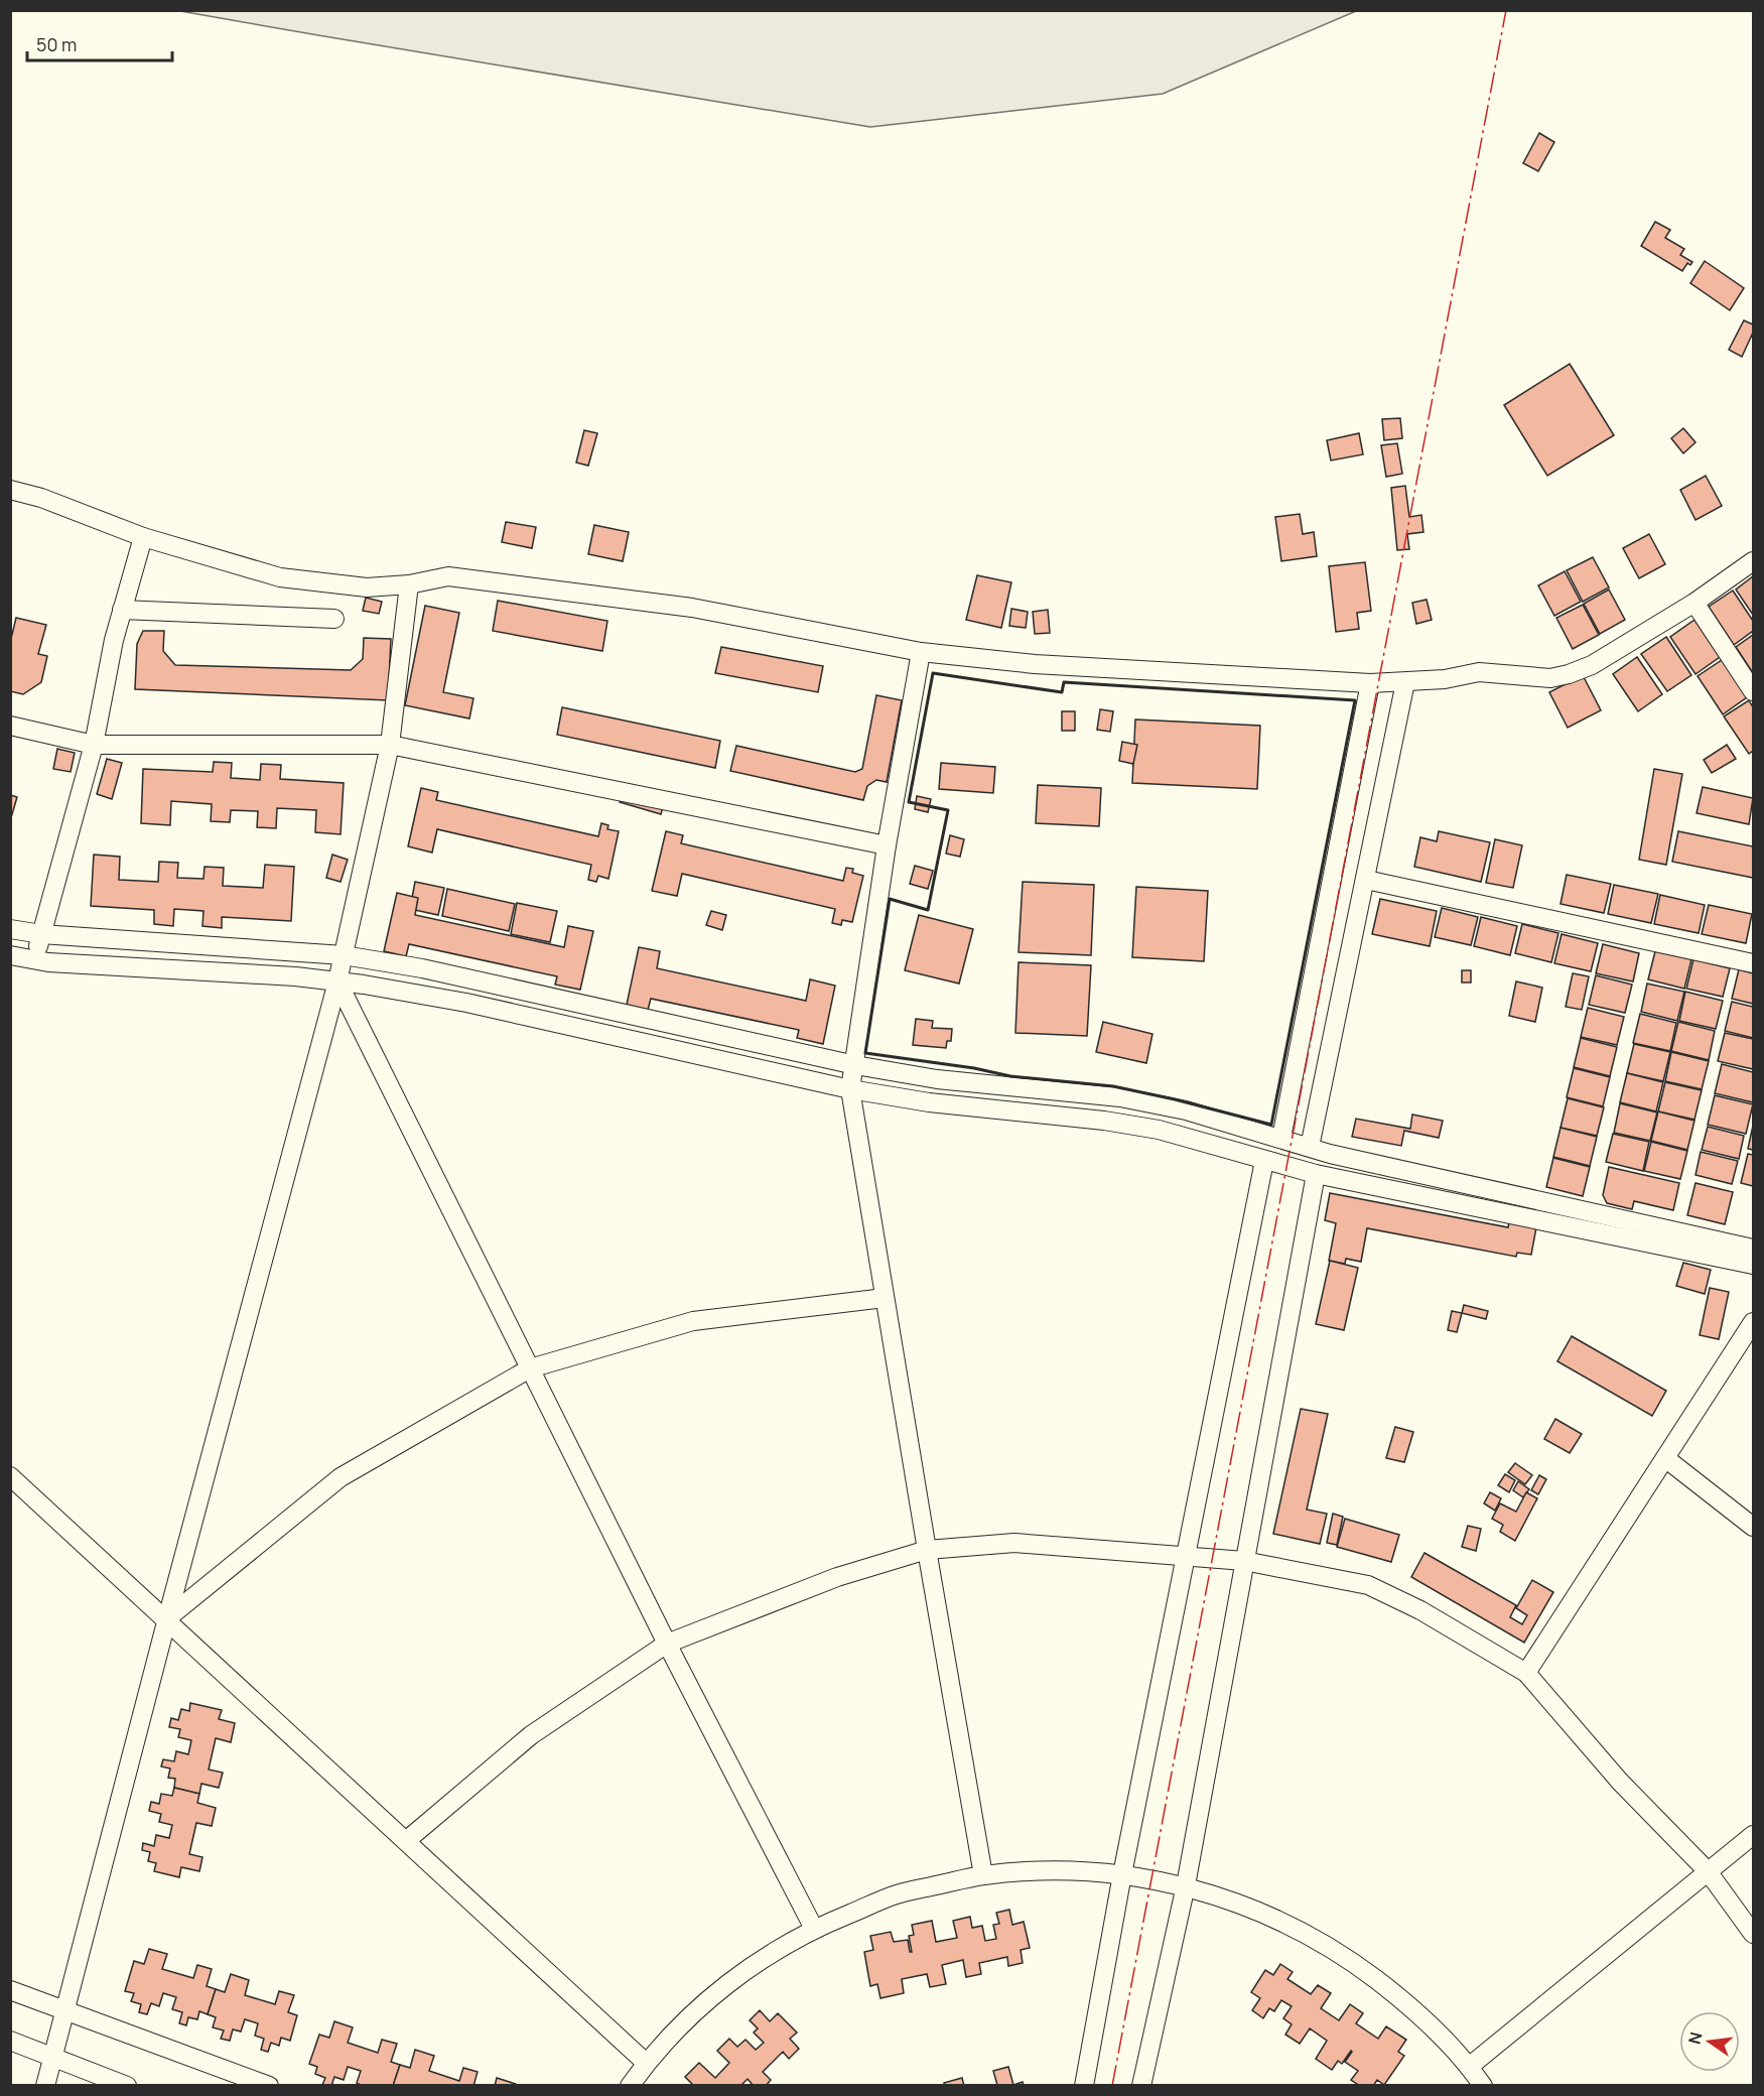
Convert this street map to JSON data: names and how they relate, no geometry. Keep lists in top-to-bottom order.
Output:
{
  "scale_bar": "50 m",
  "north": "left"
}
